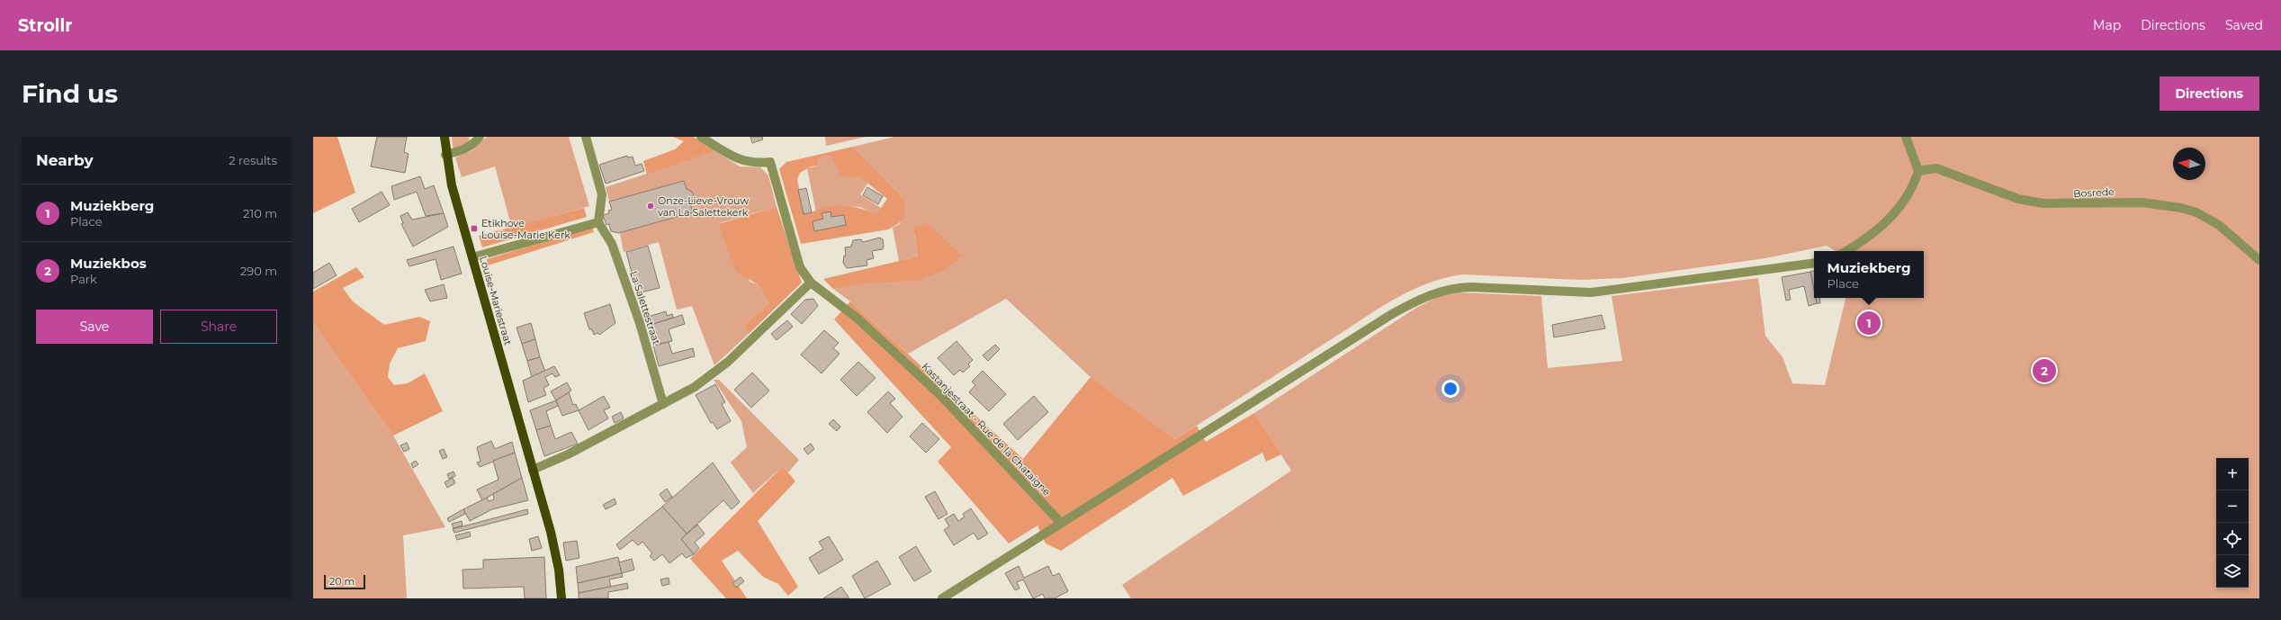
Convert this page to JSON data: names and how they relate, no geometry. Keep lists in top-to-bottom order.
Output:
{
  "streets": {
    "main road": ["Louise-Mariestraat"],
    "street": ["Bosrede", "La Salettestraat", "Kastanjestraat - Rue de la Chataigne"]
  },
  "places": {
    "other": ["Onze-Lieve-Vrouw van La Salettekerk"],
    "transit": ["Etikhove Louise-Marie Kerk"]
  },
  "scale_bar": "20 m",
  "north": "left",
  "page": {
    "header": "Strollr",
    "nav": ["Map", "Directions", "Saved"],
    "buttons": [
      "Directions",
      ["Save", "Share"]
    ],
    "title": "Find us",
    "heading": ["Nearby", "2 results"],
    "list": [
      {
        "mark": "1",
        "name": "Muziekberg",
        "note": "Place",
        "value": "210 m"
      },
      {
        "mark": "2",
        "name": "Muziekbos",
        "note": "Park",
        "value": "290 m"
      }
    ],
    "popup": ["Muziekberg", "Place"],
    "pins": ["1", "2"],
    "map_buttons": ["+", "−"],
    "scale": "20 m"
  }
}
